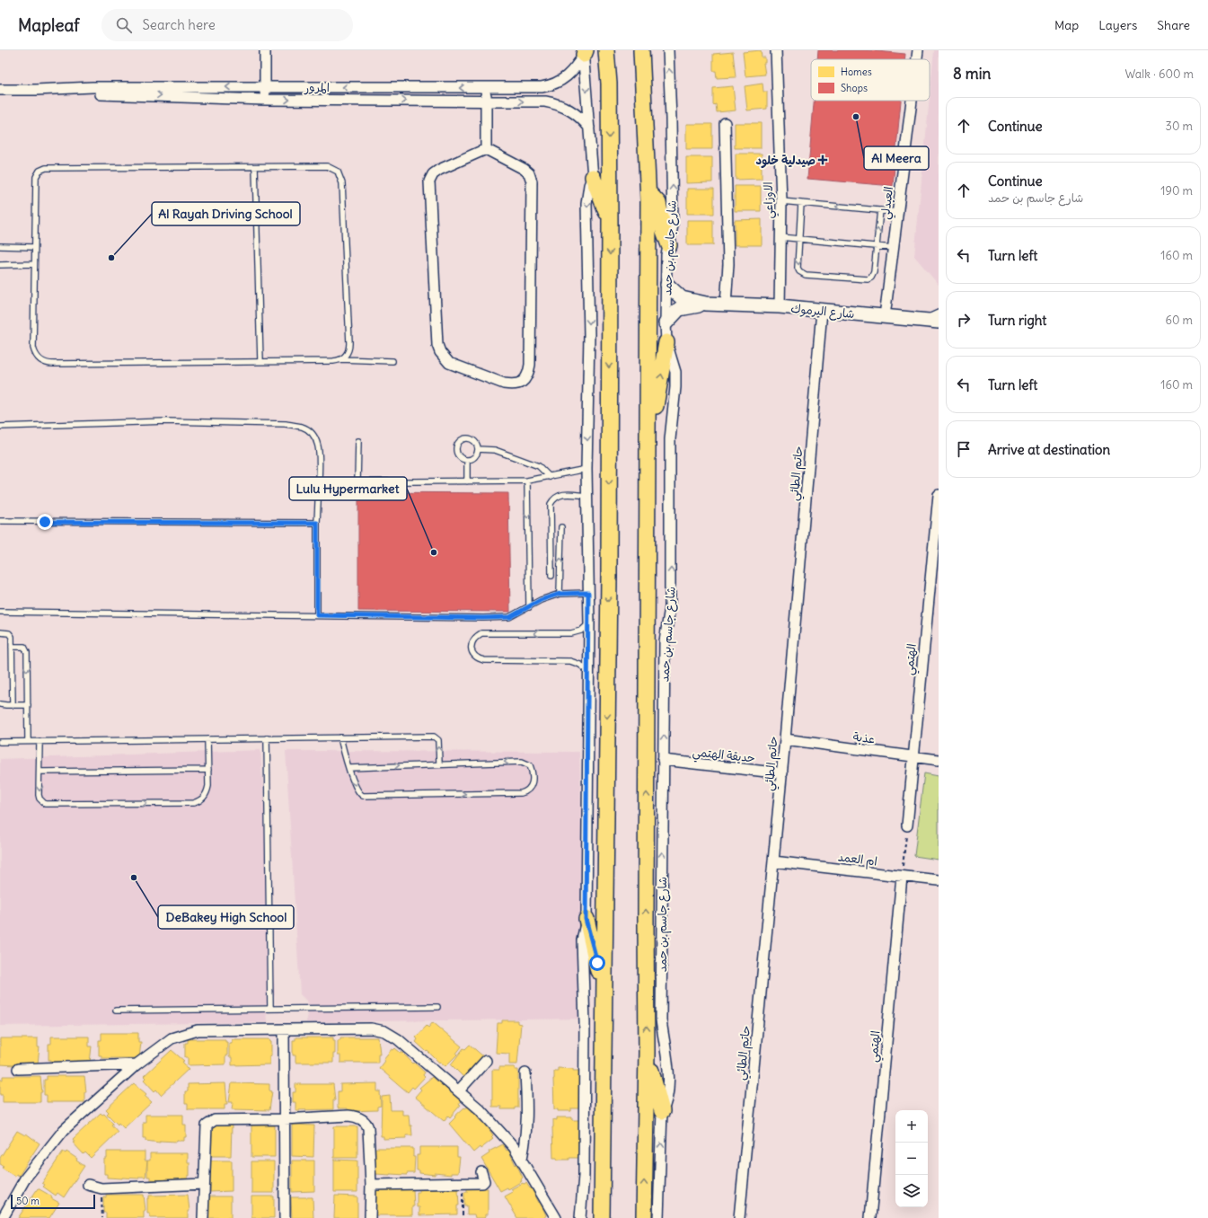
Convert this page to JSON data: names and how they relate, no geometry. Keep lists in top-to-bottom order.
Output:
{
  "streets": {
    "main road": ["شارع جاسم بن حمد"],
    "street": [
      "المرور",
      "الاوزاعي",
      "العبدلي",
      "شارع اليرموك",
      "حاتم الطائي",
      "الهتمي",
      "عذبة",
      "حديقة الهتمي",
      "ام العمد"
    ]
  },
  "crossings": [
    ["الاوزاعي", "شارع اليرموك"],
    ["العبدلي", "شارع اليرموك"],
    ["شارع جاسم بن حمد", "حديقة الهتمي"],
    ["شارع اليرموك", "حاتم الطائي"],
    ["حاتم الطائي", "عذبة"],
    ["حاتم الطائي", "حديقة الهتمي"],
    ["حاتم الطائي", "ام العمد"],
    ["الهتمي", "عذبة"],
    ["الهتمي", "ام العمد"]
  ],
  "places": {
    "other": [
      "Al Meera",
      "Al Rayah Driving School",
      "Lulu Hypermarket",
      "DeBakey High School"
    ],
    "health": ["صيدلية خلود"]
  },
  "legend": ["Homes", "Shops"],
  "scale_bar": "50 m",
  "page": {
    "header": "Mapleaf",
    "search": "Search here",
    "nav": ["Map", "Layers", "Share"],
    "heading": ["8 min", "Walk · 600 m"],
    "list": [
      ["Continue", "30 m"],
      ["Continue", "شارع جاسم بن حمد", "190 m"],
      ["Turn left", "160 m"],
      ["Turn right", "60 m"],
      ["Turn left", "160 m"],
      "Arrive at destination"
    ],
    "map_buttons": ["+", "−"],
    "scale": "50 m"
  }
}
